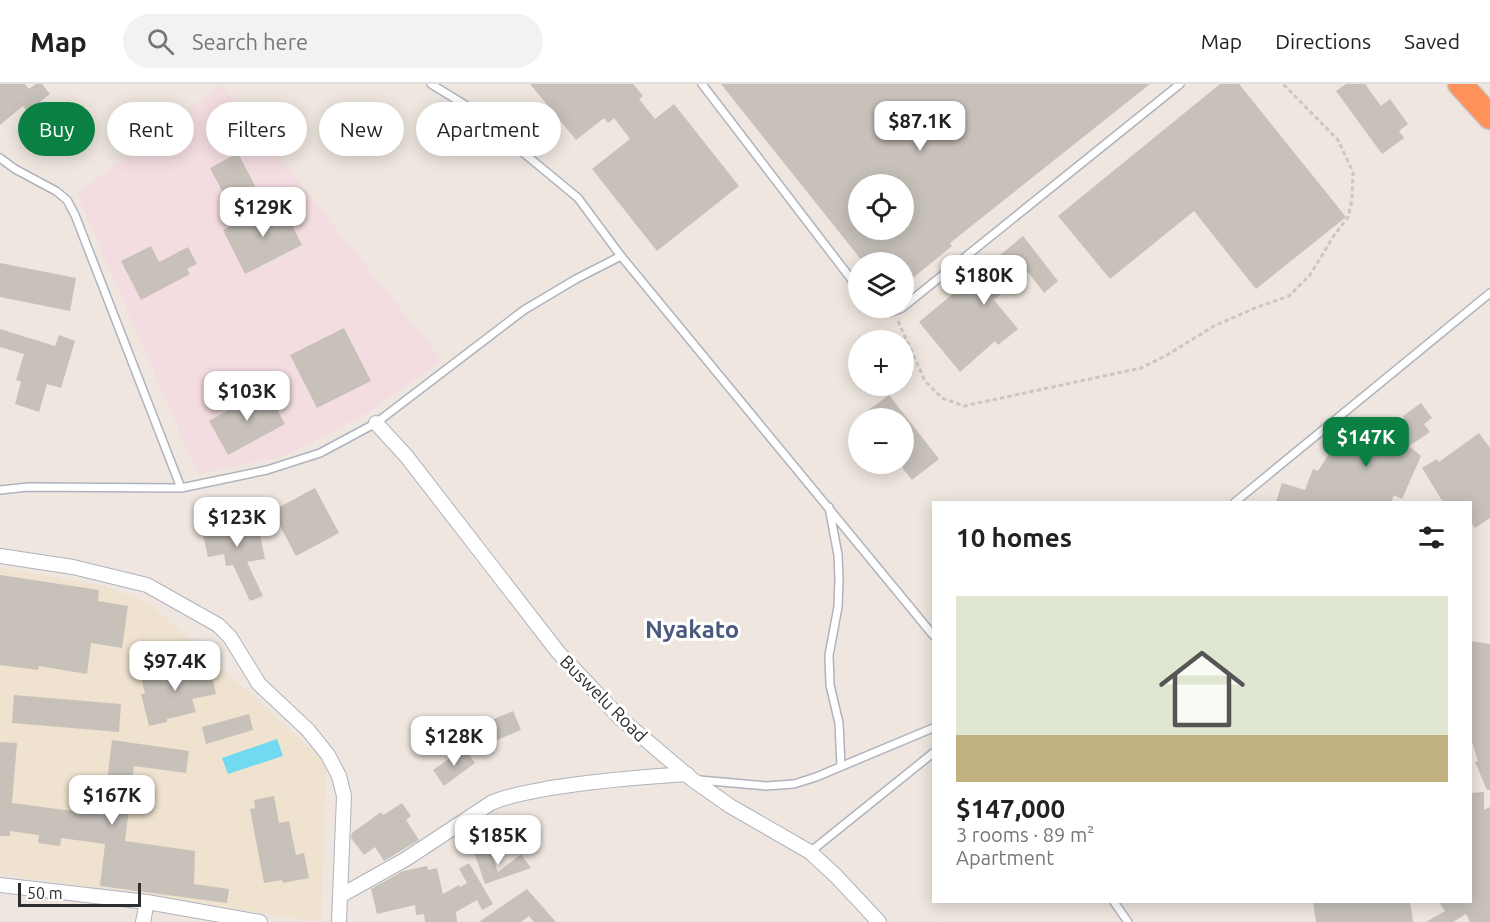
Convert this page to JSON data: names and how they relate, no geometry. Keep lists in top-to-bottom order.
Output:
{
  "streets": {
    "street": ["Buswelu Road"]
  },
  "districts": ["Nyakato"],
  "scale_bar": "50 m",
  "page": {
    "header": "Map",
    "search": "Search here",
    "nav": ["Map", "Directions", "Saved"],
    "price": [
      "$87.1K",
      "$129K",
      "$180K",
      "$103K",
      "$147K",
      "$123K",
      "$97.4K",
      "$128K",
      "$167K",
      "$185K"
    ],
    "chip": [
      "Buy",
      "Rent",
      "Filters",
      "New",
      "Apartment"
    ],
    "map_buttons": ["+", "−"],
    "heading": "10 homes",
    "list": [
      {
        "name": "$147,000",
        "note": "3 rooms · 89 m² · Apartment"
      }
    ],
    "scale": "50 m"
  }
}
